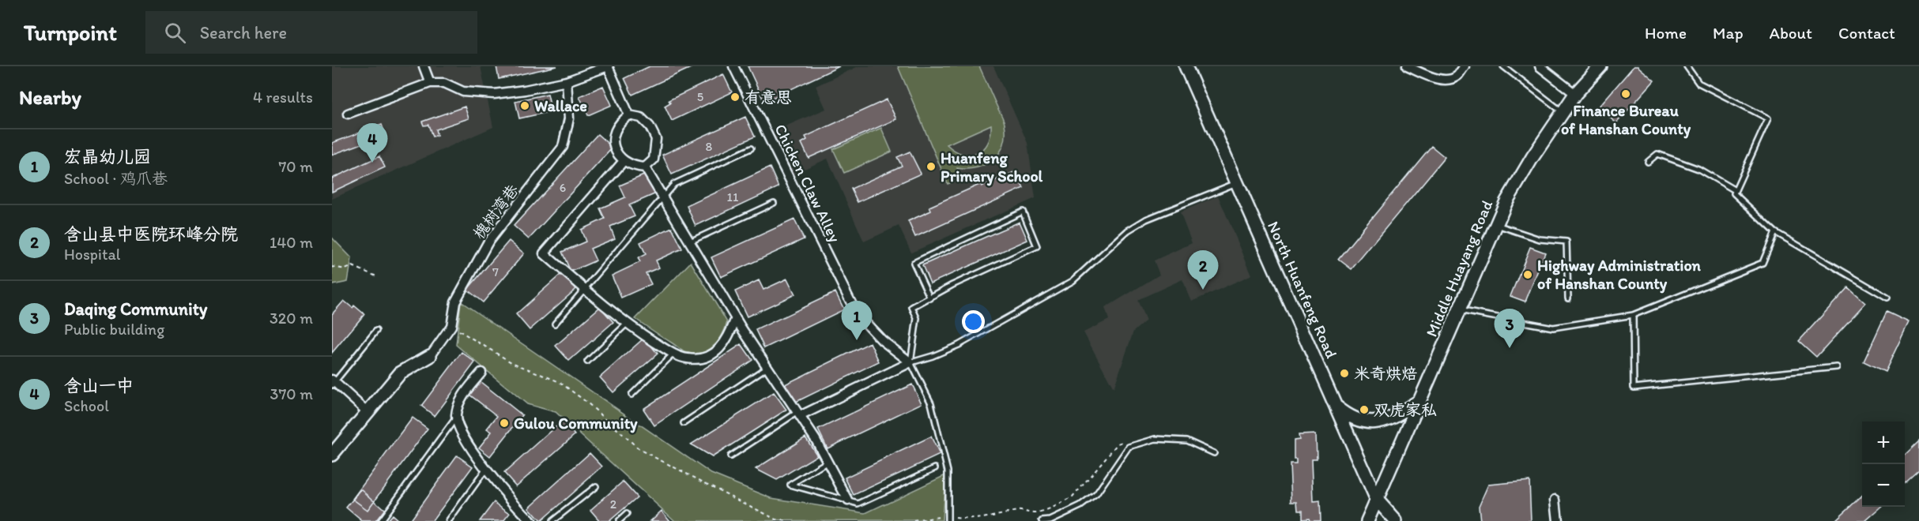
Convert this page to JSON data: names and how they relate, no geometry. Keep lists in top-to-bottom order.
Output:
{
  "streets": {
    "main road": ["Middle Huayang Road", "North Huanfeng Road"],
    "street": ["Chicken Claw Alley", "槐树湾巷"]
  },
  "crossings": [
    ["Middle Huayang Road", "North Huanfeng Road"]
  ],
  "places": [
    "Finance Bureau of Hanshan County",
    "有意思",
    "Wallace",
    "Huanfeng Primary School",
    "Highway Administration of Hanshan County",
    "米奇烘焙",
    "双虎家私",
    "Gulou Community"
  ],
  "house_numbers": [
    "5",
    "8",
    "6",
    "11",
    "7",
    "2"
  ],
  "page": {
    "header": "Turnpoint",
    "search": "Search here",
    "nav": [
      "Home",
      "Map",
      "About",
      "Contact"
    ],
    "heading": ["Nearby", "4 results"],
    "pins": [
      "4",
      "2",
      "1",
      "3"
    ],
    "list": [
      {
        "mark": "1",
        "name": "宏晶幼儿园",
        "note": "School · 鸡爪巷",
        "value": "70 m"
      },
      {
        "mark": "2",
        "name": "含山县中医院环峰分院",
        "note": "Hospital",
        "value": "140 m"
      },
      {
        "mark": "3",
        "name": "Daqing Community",
        "note": "Public building",
        "value": "320 m"
      },
      {
        "mark": "4",
        "name": "含山一中",
        "note": "School",
        "value": "370 m"
      }
    ],
    "map_buttons": ["+", "−"]
  }
}
